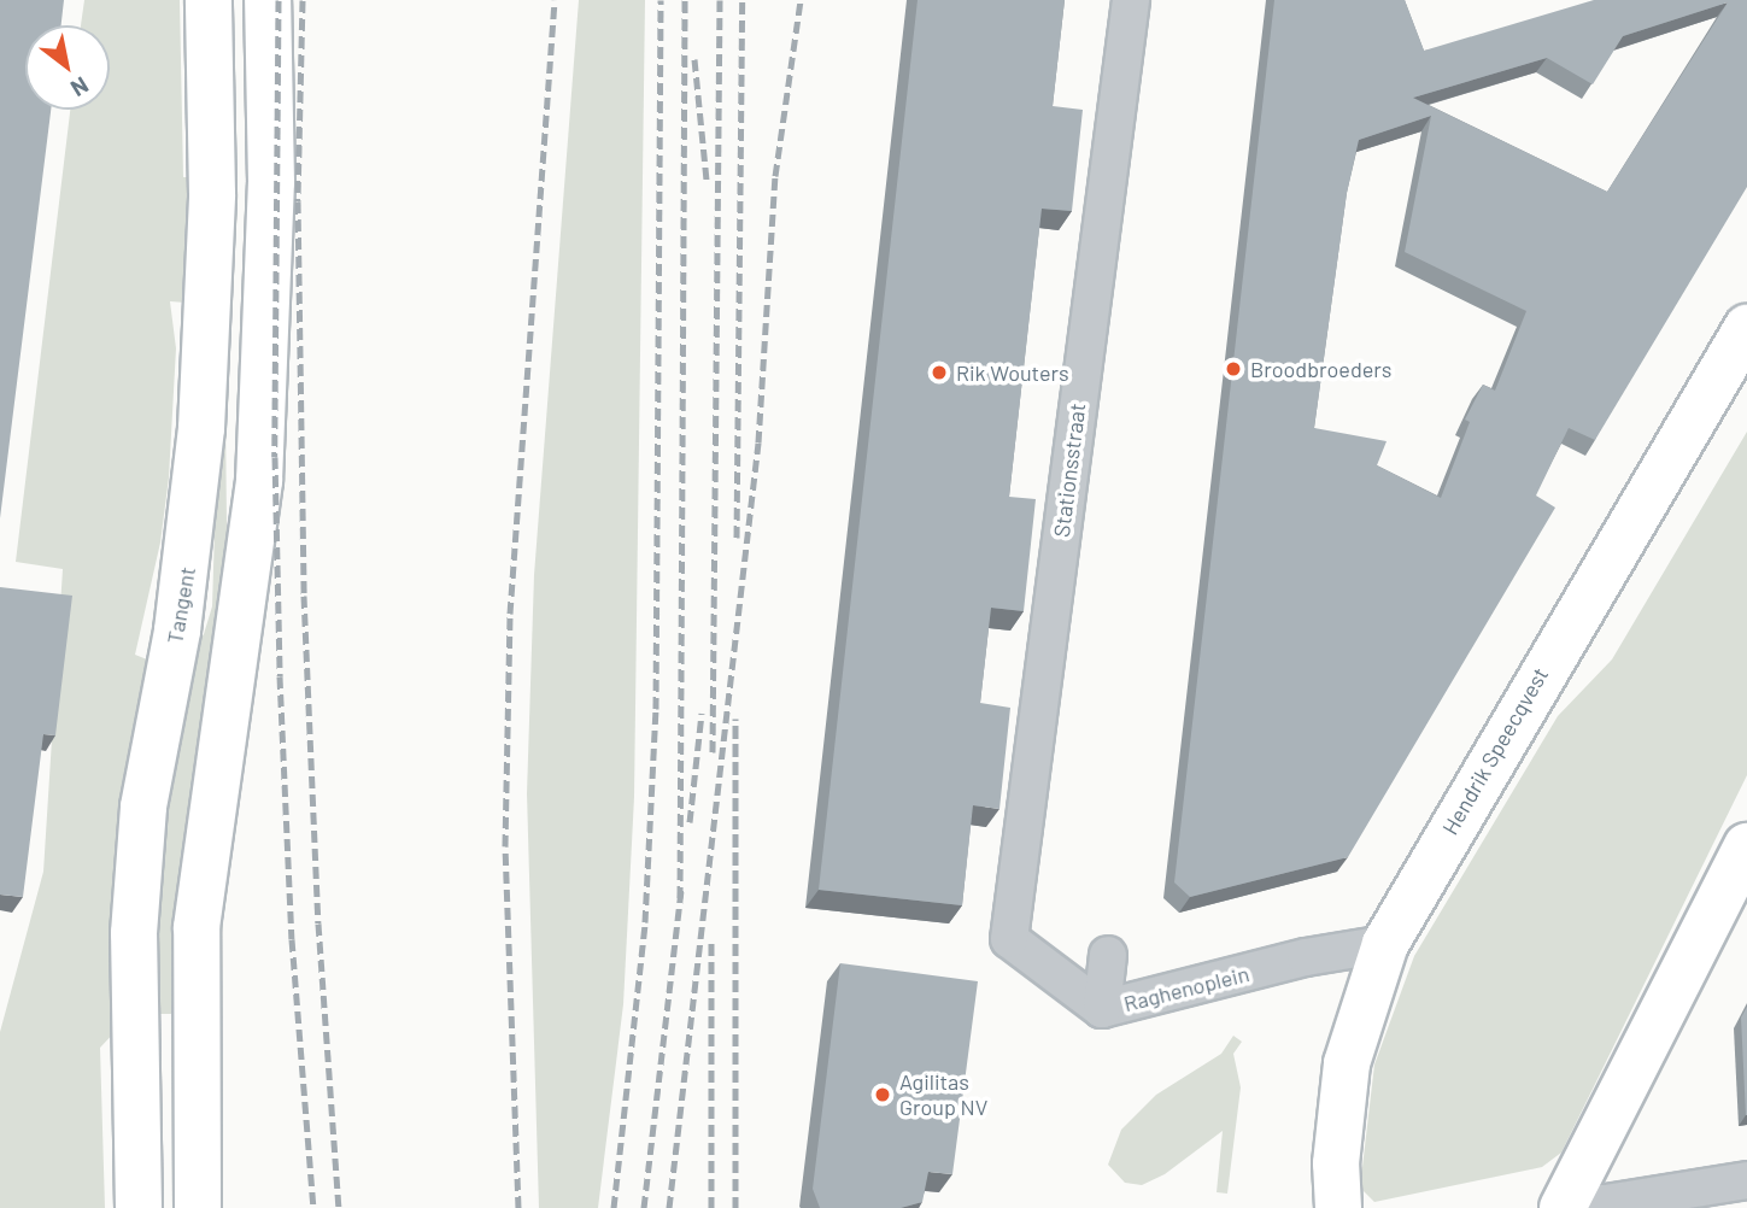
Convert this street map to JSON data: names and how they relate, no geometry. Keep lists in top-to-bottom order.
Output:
{
  "streets": {
    "main road": ["Tangent", "Hendrik Speecqvest"],
    "street": ["Stationsstraat", "Raghenoplein"]
  },
  "crossings": [
    ["Stationsstraat", "Raghenoplein"],
    ["Hendrik Speecqvest", "Raghenoplein"]
  ],
  "places": ["Broodbroeders", "Rik Wouters", "Agilitas Group NV"],
  "north": "bottom right"
}
